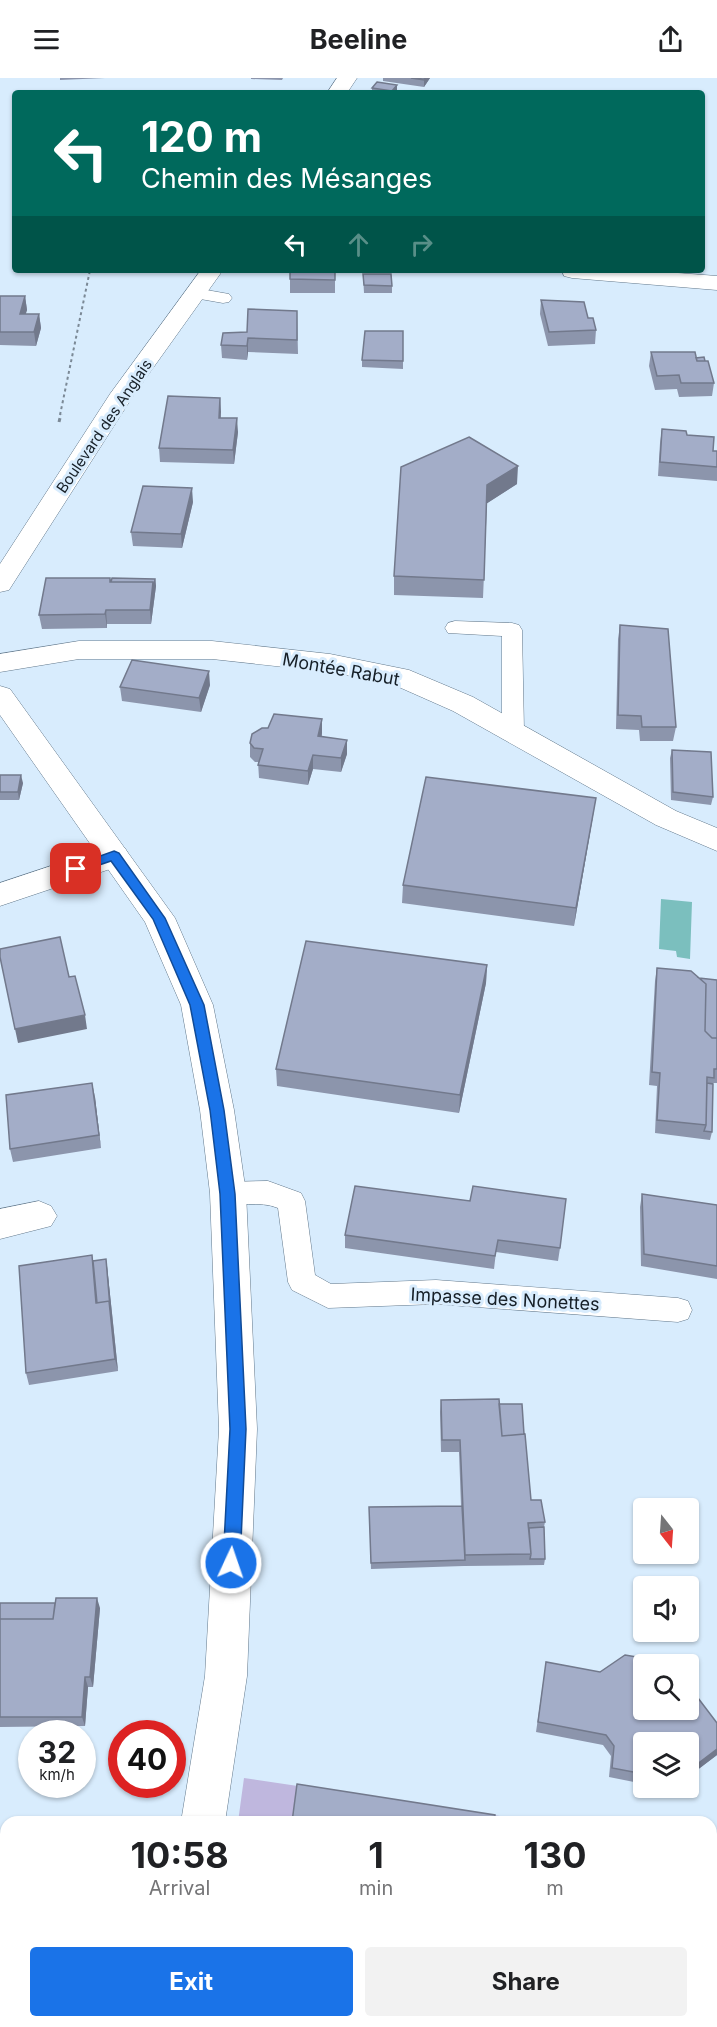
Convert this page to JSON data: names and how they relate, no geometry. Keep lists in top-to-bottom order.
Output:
{
  "streets": {
    "street": ["Boulevard des Anglais", "Montée Rabut"],
    "lane": ["Impasse des Nonettes"]
  },
  "north": "bottom",
  "page": {
    "header": "Beeline",
    "turn": ["120 m", "Chemin des Mésanges"],
    "speed": "32 km/h",
    "limit": "40",
    "eta": [
      "10:58",
      "Arrival",
      "1",
      "min",
      "130",
      "m"
    ],
    "buttons": ["Exit", "Share"]
  }
}
